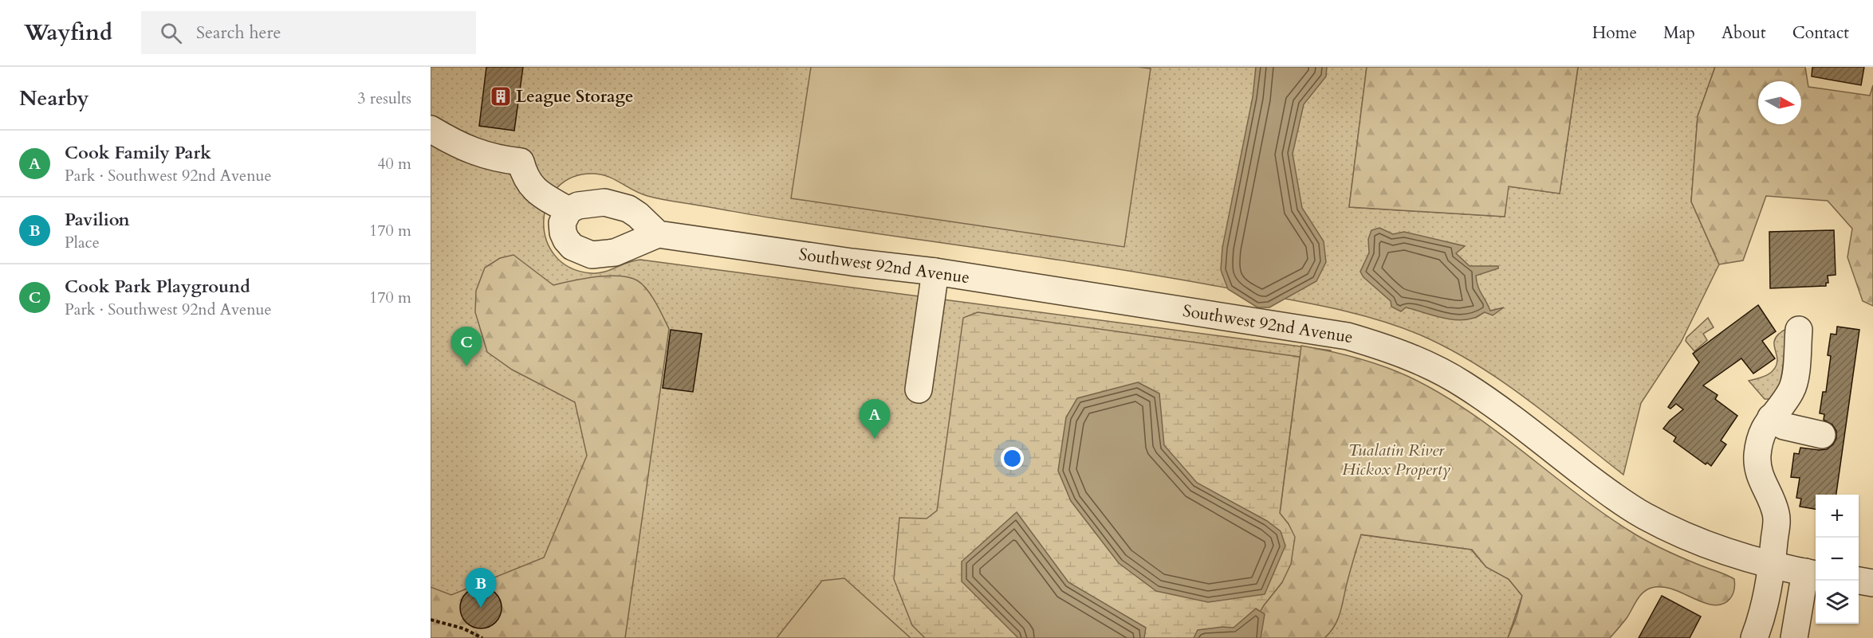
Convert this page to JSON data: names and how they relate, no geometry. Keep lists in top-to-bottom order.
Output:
{
  "streets": {
    "street": ["Southwest 92nd Avenue"]
  },
  "parks": ["Tualatin River Hickox Property"],
  "places": {
    "building": ["League Storage"]
  },
  "north": "right",
  "page": {
    "header": "Wayfind",
    "search": "Search here",
    "nav": [
      "Home",
      "Map",
      "About",
      "Contact"
    ],
    "heading": ["Nearby", "3 results"],
    "list": [
      {
        "mark": "A",
        "name": "Cook Family Park",
        "note": "Park · Southwest 92nd Avenue",
        "value": "40 m"
      },
      {
        "mark": "B",
        "name": "Pavilion",
        "note": "Place",
        "value": "170 m"
      },
      {
        "mark": "C",
        "name": "Cook Park Playground",
        "note": "Park · Southwest 92nd Avenue",
        "value": "170 m"
      }
    ],
    "pins": ["C", "A", "B"],
    "map_buttons": ["+", "−"]
  }
}
